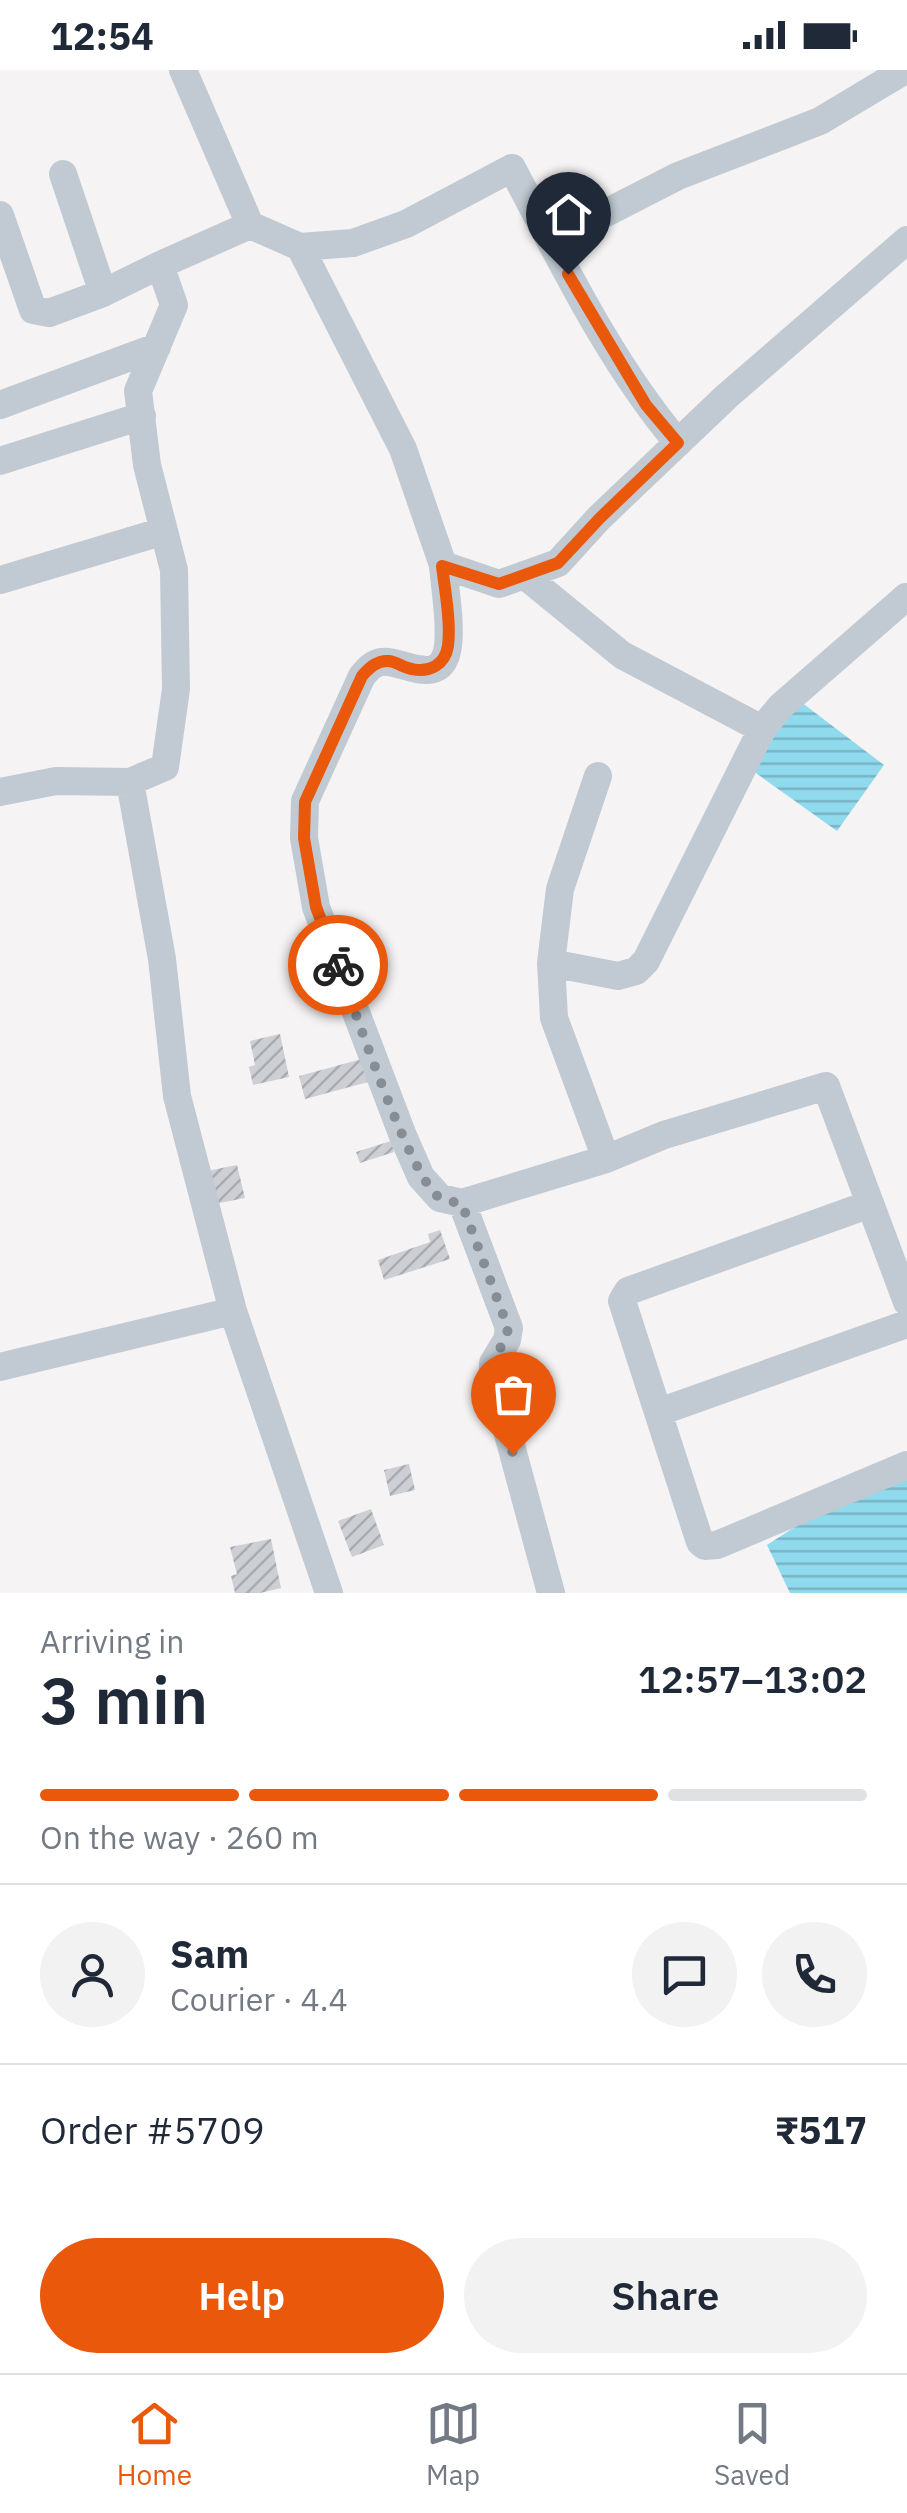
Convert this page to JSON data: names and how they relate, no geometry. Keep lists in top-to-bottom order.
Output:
{
  "page": {
    "status": "12:54",
    "heading": ["3 min", "Arriving in", "12:57–13:02"],
    "panel": [
      "Sam",
      "Courier · 4.4",
      "Order #5709",
      "₹517"
    ],
    "bar": "On the way · 260 m",
    "buttons": ["Help", "Share"],
    "tabs": ["Home", "Map", "Saved"]
  }
}
